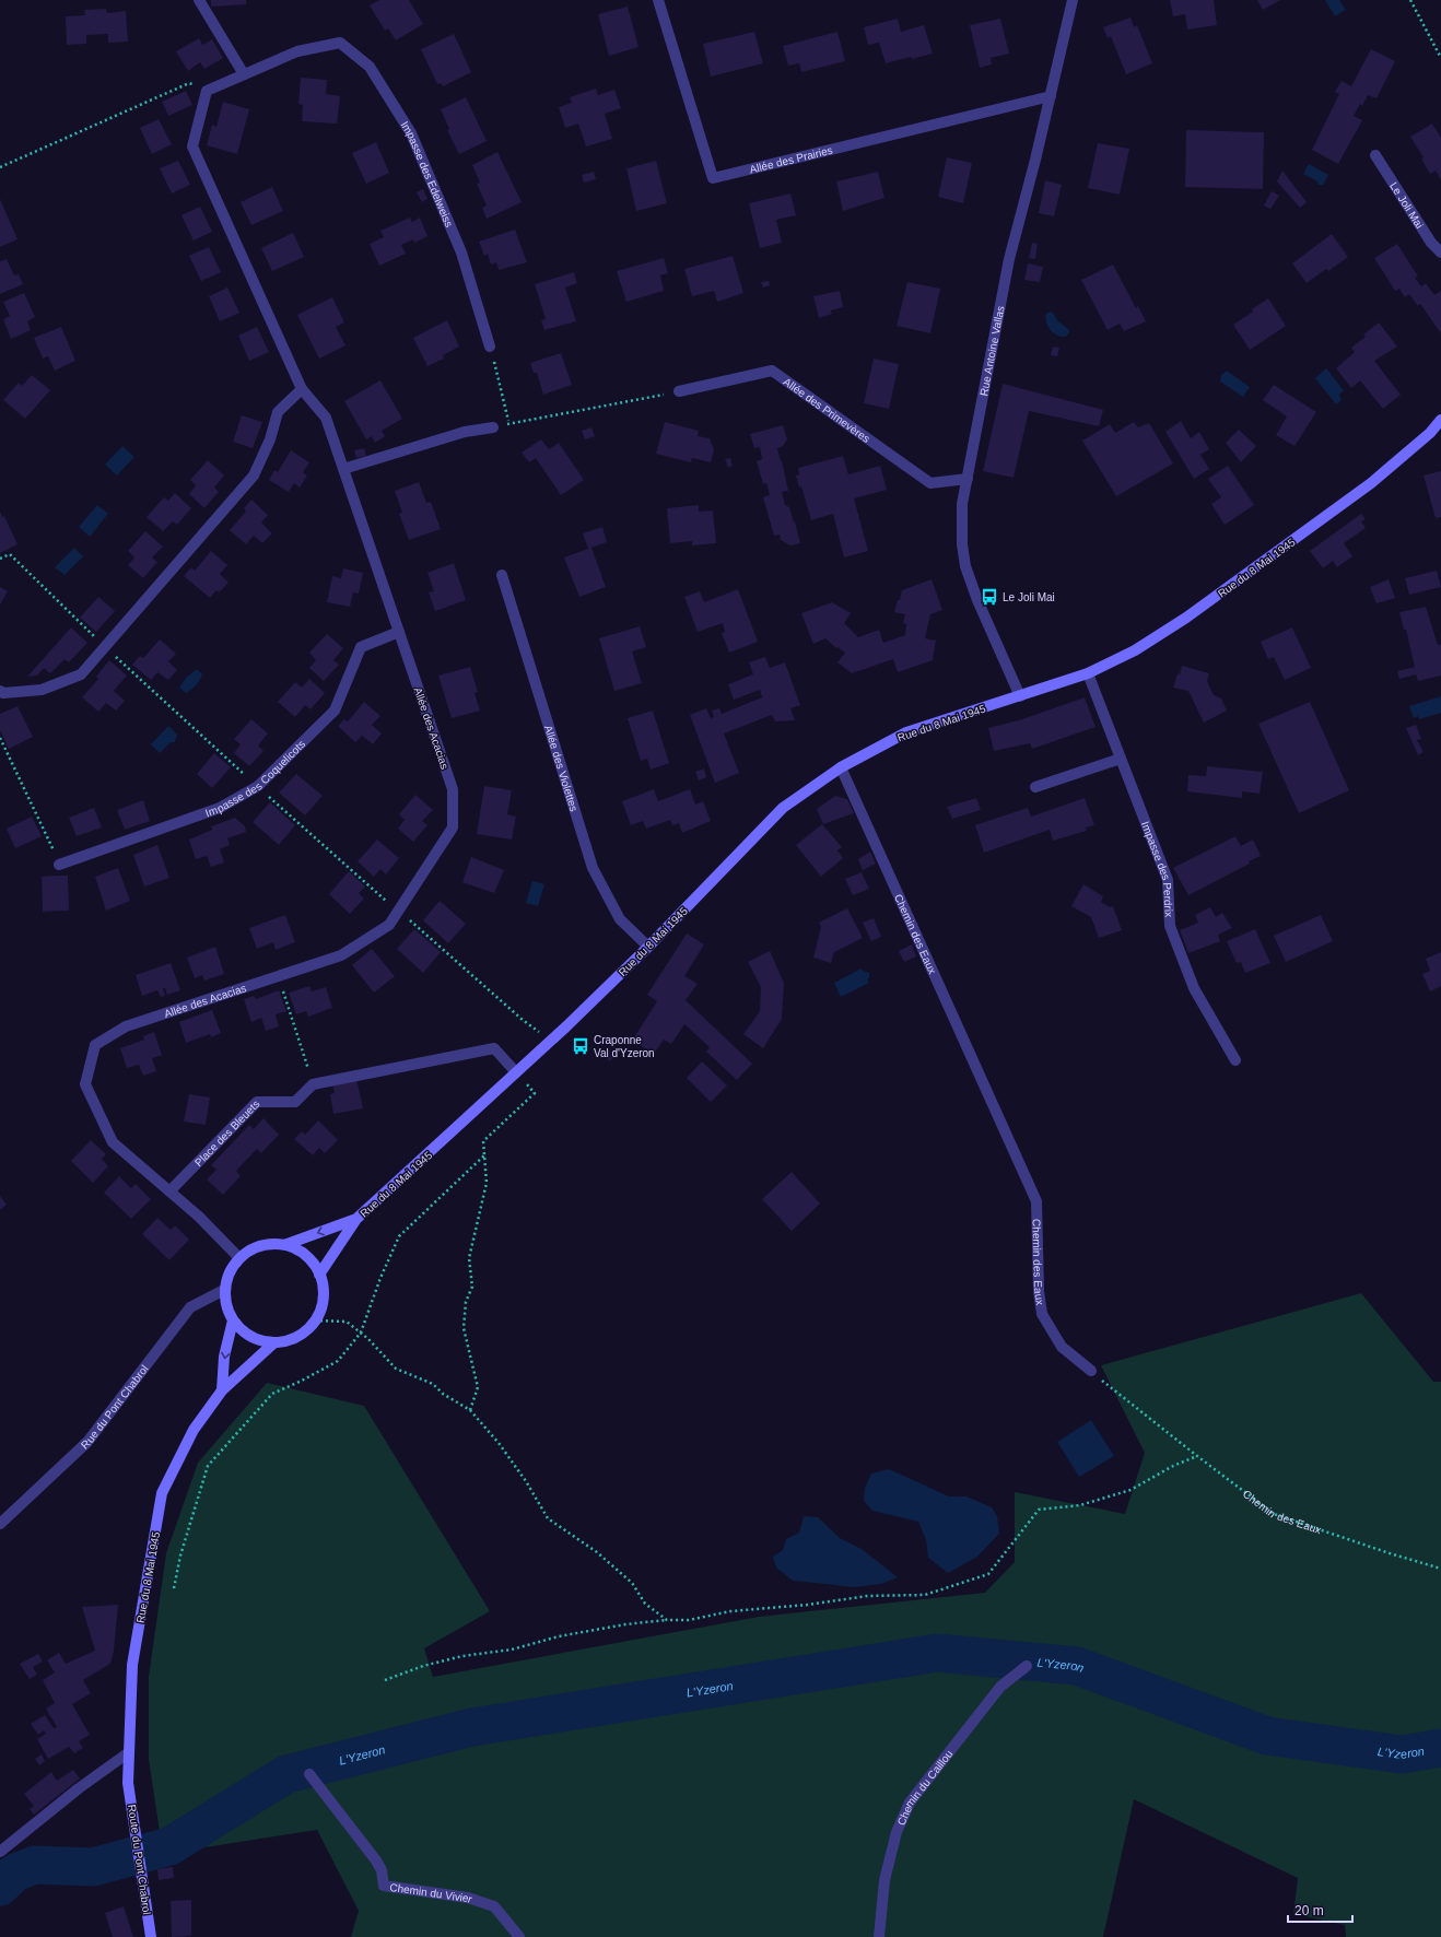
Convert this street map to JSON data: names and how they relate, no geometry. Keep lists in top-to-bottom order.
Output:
{
  "streets": {
    "main road": ["Rue du 8 Mai 1945", "Route du Pont Chabrol"],
    "street": [
      "Allée des Prairies",
      "Impasse des Edelweiss",
      "Le Joli Mai",
      "Rue Antoine Vallas",
      "Allée des Primevères",
      "Allée des Acacias",
      "Allée des Violettes",
      "Impasse des Coquelicots",
      "Impasse des Perdrix",
      "Chemin des Eaux",
      "Place des Bleuets",
      "Rue du Pont Chabrol",
      "Chemin du Caillou",
      "Chemin du Vivier"
    ]
  },
  "crossings": [
    ["Allée des Prairies", "Rue Antoine Vallas"],
    ["Rue Antoine Vallas", "Allée des Primevères"],
    ["Rue Antoine Vallas", "Rue du 8 Mai 1945"],
    ["Rue du 8 Mai 1945", "Allée des Acacias"],
    ["Rue du 8 Mai 1945", "Allée des Violettes"],
    ["Rue du 8 Mai 1945", "Impasse des Perdrix"],
    ["Rue du 8 Mai 1945", "Chemin des Eaux"],
    ["Rue du 8 Mai 1945", "Rue du Pont Chabrol"],
    ["Rue du 8 Mai 1945", "Route du Pont Chabrol"],
    ["Allée des Acacias", "Impasse des Coquelicots"],
    ["Allée des Acacias", "Place des Bleuets"],
    ["Allée des Acacias", "Rue du Pont Chabrol"]
  ],
  "water": ["L'Yzeron"],
  "places": {
    "bus stop": ["Le Joli Mai", "Craponne Val d'Yzeron"]
  },
  "scale_bar": "20 m"
}
